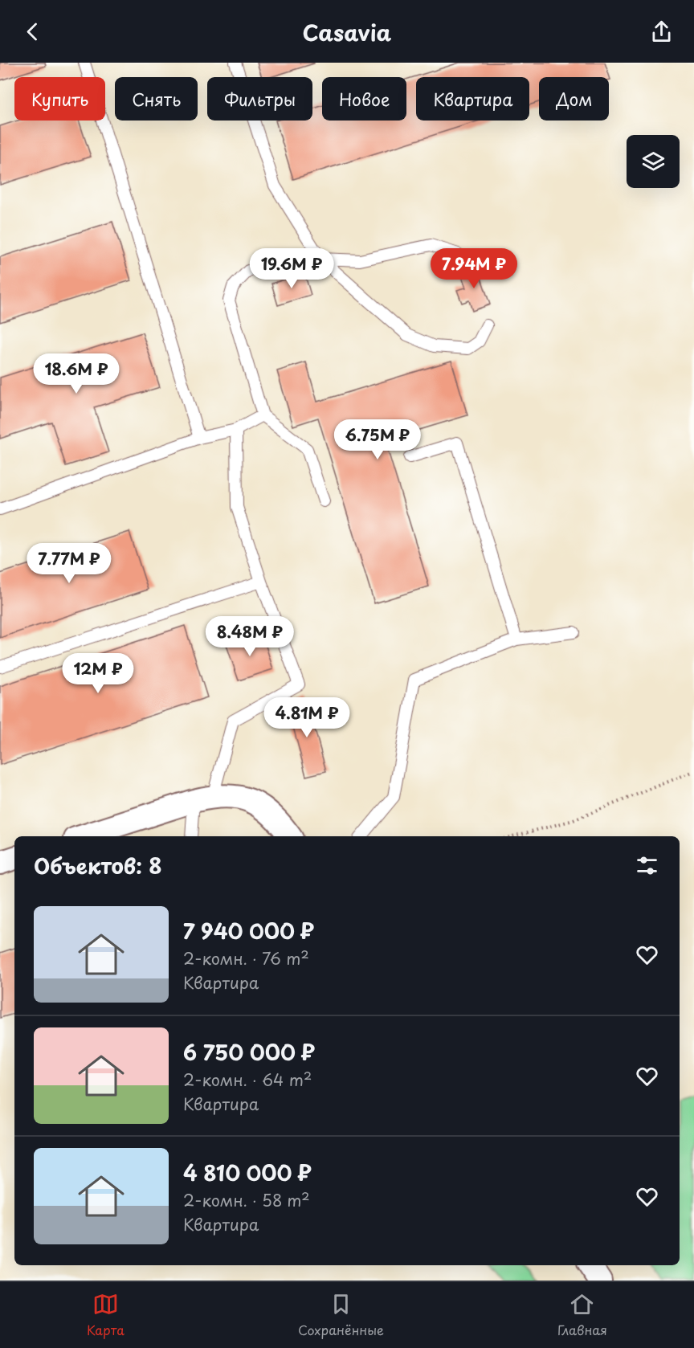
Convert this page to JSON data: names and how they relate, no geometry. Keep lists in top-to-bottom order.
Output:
{
  "page": {
    "header": "Casavia",
    "chip": [
      "Купить",
      "Снять",
      "Фильтры",
      "Новое",
      "Квартира",
      "Дом"
    ],
    "price": [
      "19.6M ₽",
      "7.94M ₽",
      "18.6M ₽",
      "6.75M ₽",
      "7.77M ₽",
      "8.48M ₽",
      "12M ₽",
      "4.81M ₽"
    ],
    "heading": "Объектов: 8",
    "list": [
      {
        "name": "7 940 000 ₽",
        "note": "2-комн. · 76 m² · Квартира"
      },
      {
        "name": "6 750 000 ₽",
        "note": "2-комн. · 64 m² · Квартира"
      },
      {
        "name": "4 810 000 ₽",
        "note": "2-комн. · 58 m² · Квартира"
      }
    ],
    "tabs": ["Карта", "Сохранённые", "Главная"]
  }
}
